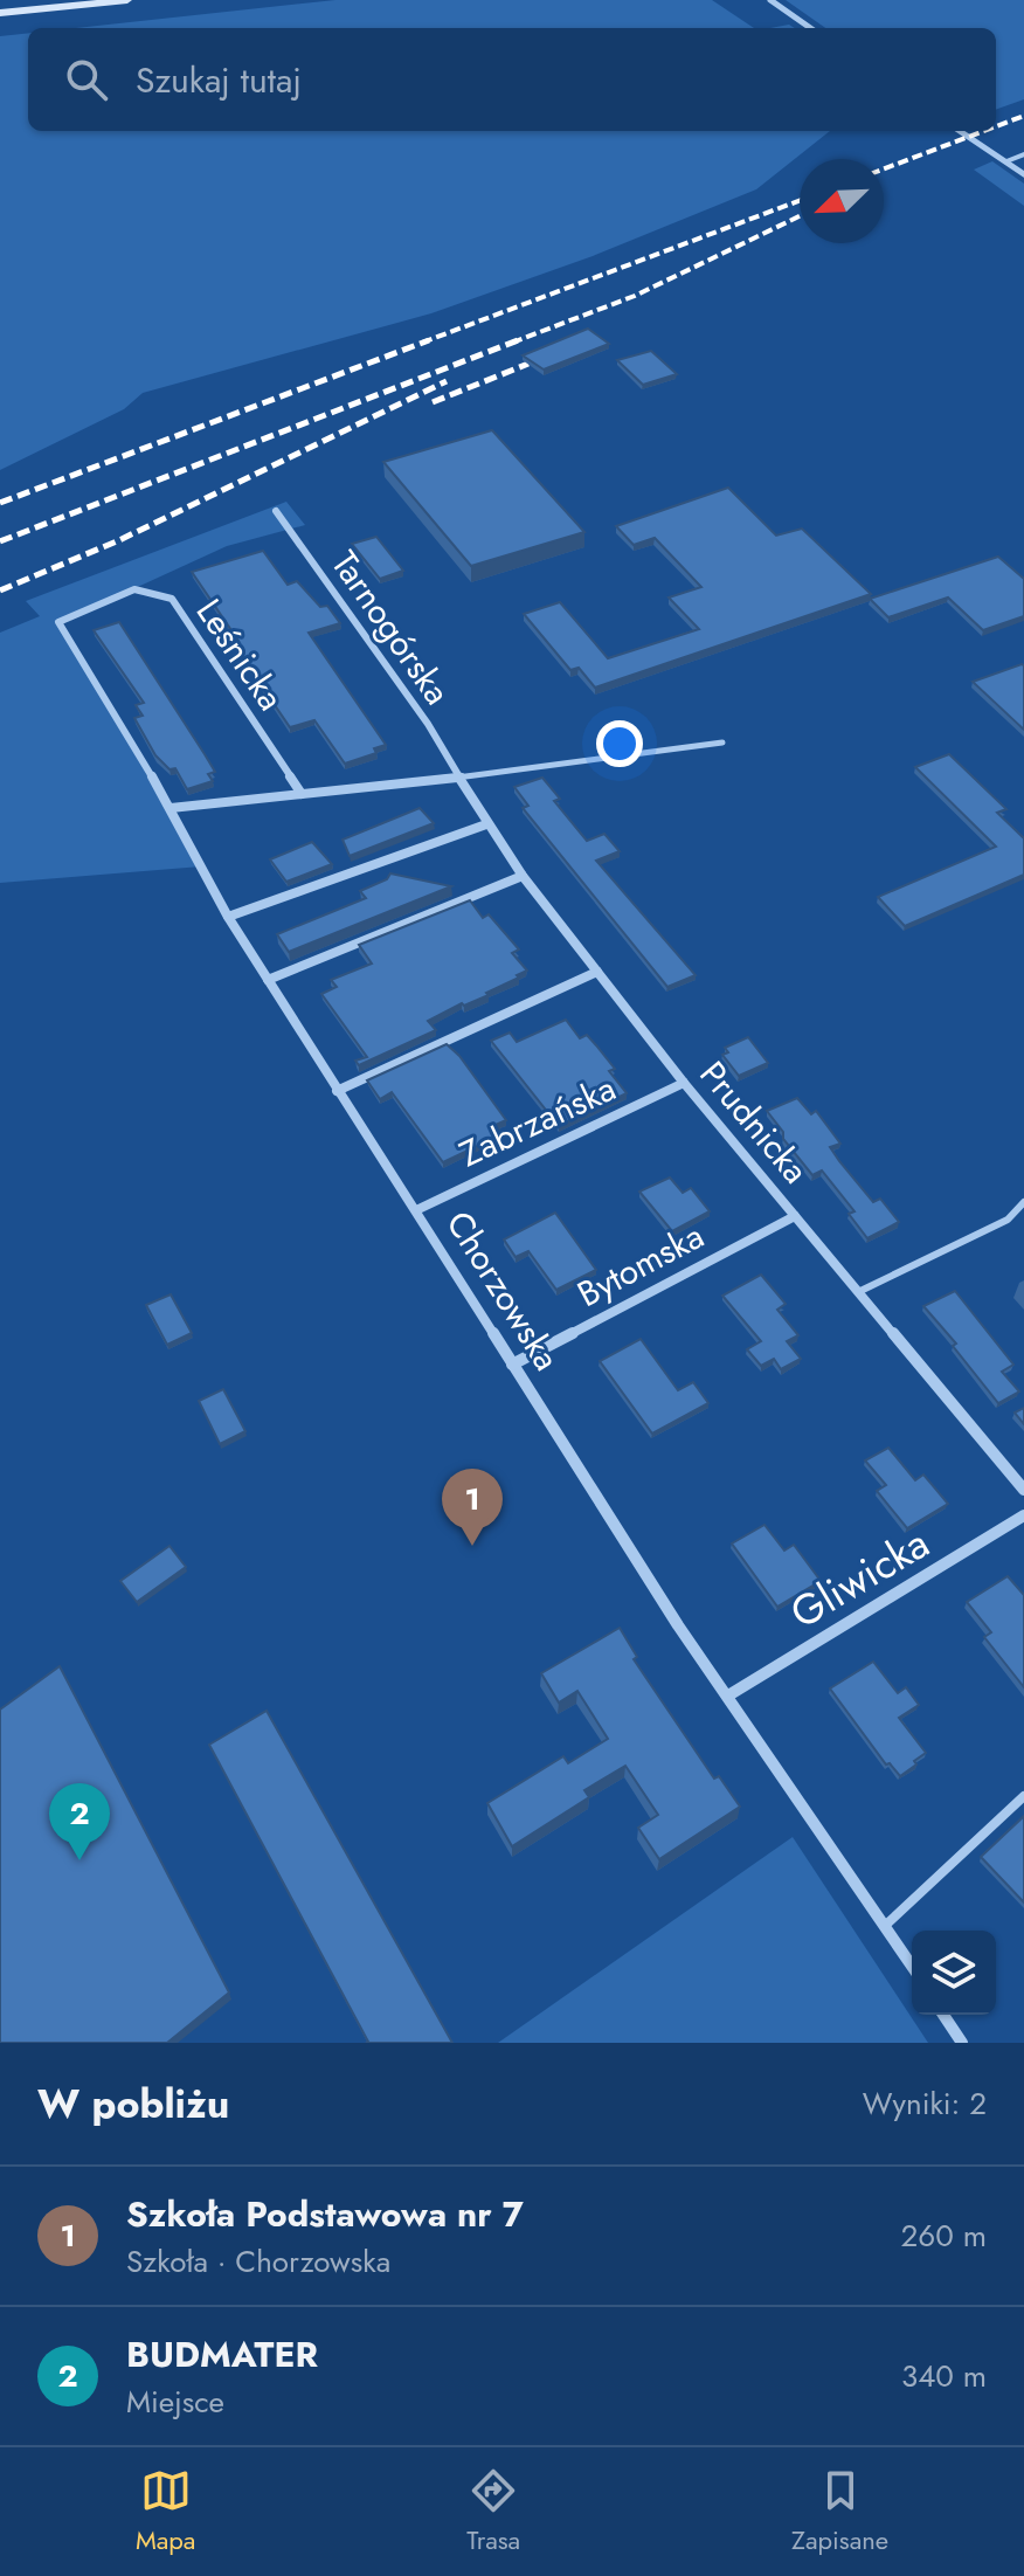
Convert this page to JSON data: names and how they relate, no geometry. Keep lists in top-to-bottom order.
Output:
{
  "streets": {
    "street": [
      "Tarnogórska",
      "Leśnicka",
      "Zabrzańska",
      "Prudnicka",
      "Bytomska",
      "Chorzowska",
      "Gliwicka"
    ]
  },
  "crossings": [
    ["Tarnogórska", "Prudnicka"],
    ["Leśnicka", "Chorzowska"],
    ["Zabrzańska", "Prudnicka"],
    ["Zabrzańska", "Chorzowska"],
    ["Prudnicka", "Bytomska"],
    ["Bytomska", "Chorzowska"],
    ["Chorzowska", "Gliwicka"]
  ],
  "north": "bottom left",
  "page": {
    "search": "Szukaj tutaj",
    "pins": ["1", "2"],
    "heading": ["W pobliżu", "Wyniki: 2"],
    "list": [
      {
        "mark": "1",
        "name": "Szkoła Podstawowa nr 7",
        "note": "Szkoła · Chorzowska",
        "value": "260 m"
      },
      {
        "mark": "2",
        "name": "BUDMATER",
        "note": "Miejsce",
        "value": "340 m"
      }
    ],
    "nav": ["Mapa", "Trasa", "Zapisane"]
  }
}
